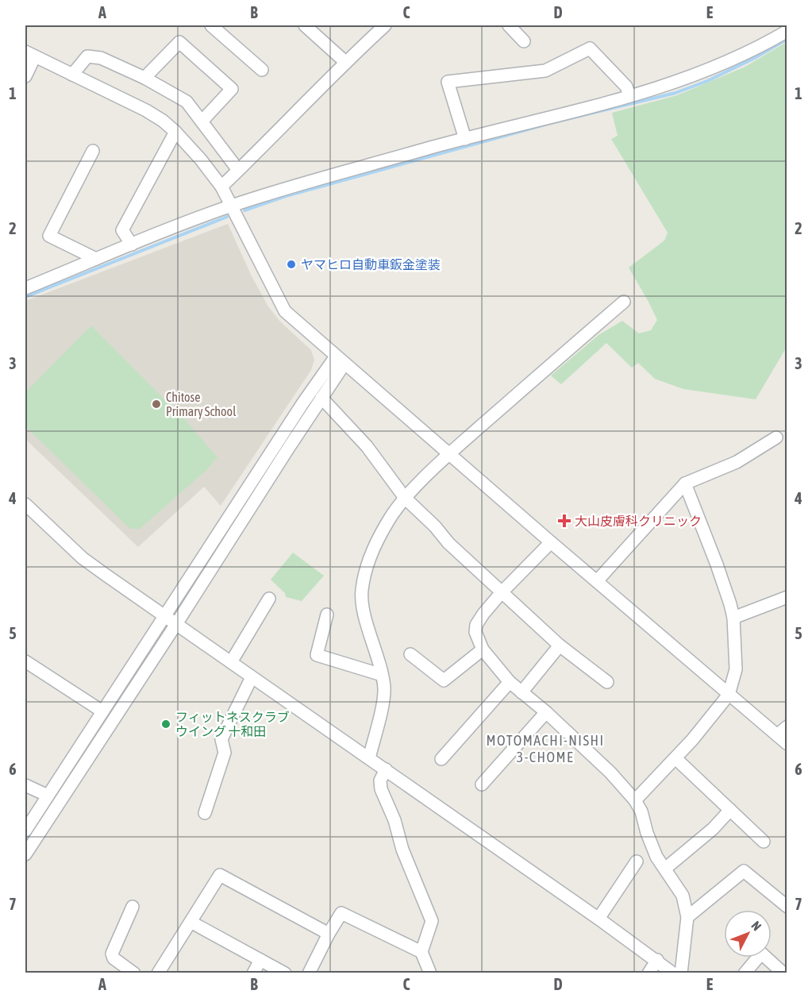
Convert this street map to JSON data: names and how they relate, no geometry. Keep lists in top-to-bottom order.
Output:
{
  "districts": ["MOTOMACHI-NISHI 3-CHOME"],
  "places": {
    "other": ["ヤマヒロ自動車鈑金塗装", "Chitose Primary School", "フィットネスクラブ ウイング 十和田"],
    "health": ["大山皮膚科クリニック"]
  },
  "north": "top right",
  "grid": {
    "columns": [
      "A",
      "B",
      "C",
      "D",
      "E"
    ],
    "rows": [
      "1",
      "2",
      "3",
      "4",
      "5",
      "6",
      "7"
    ]
  }
}
